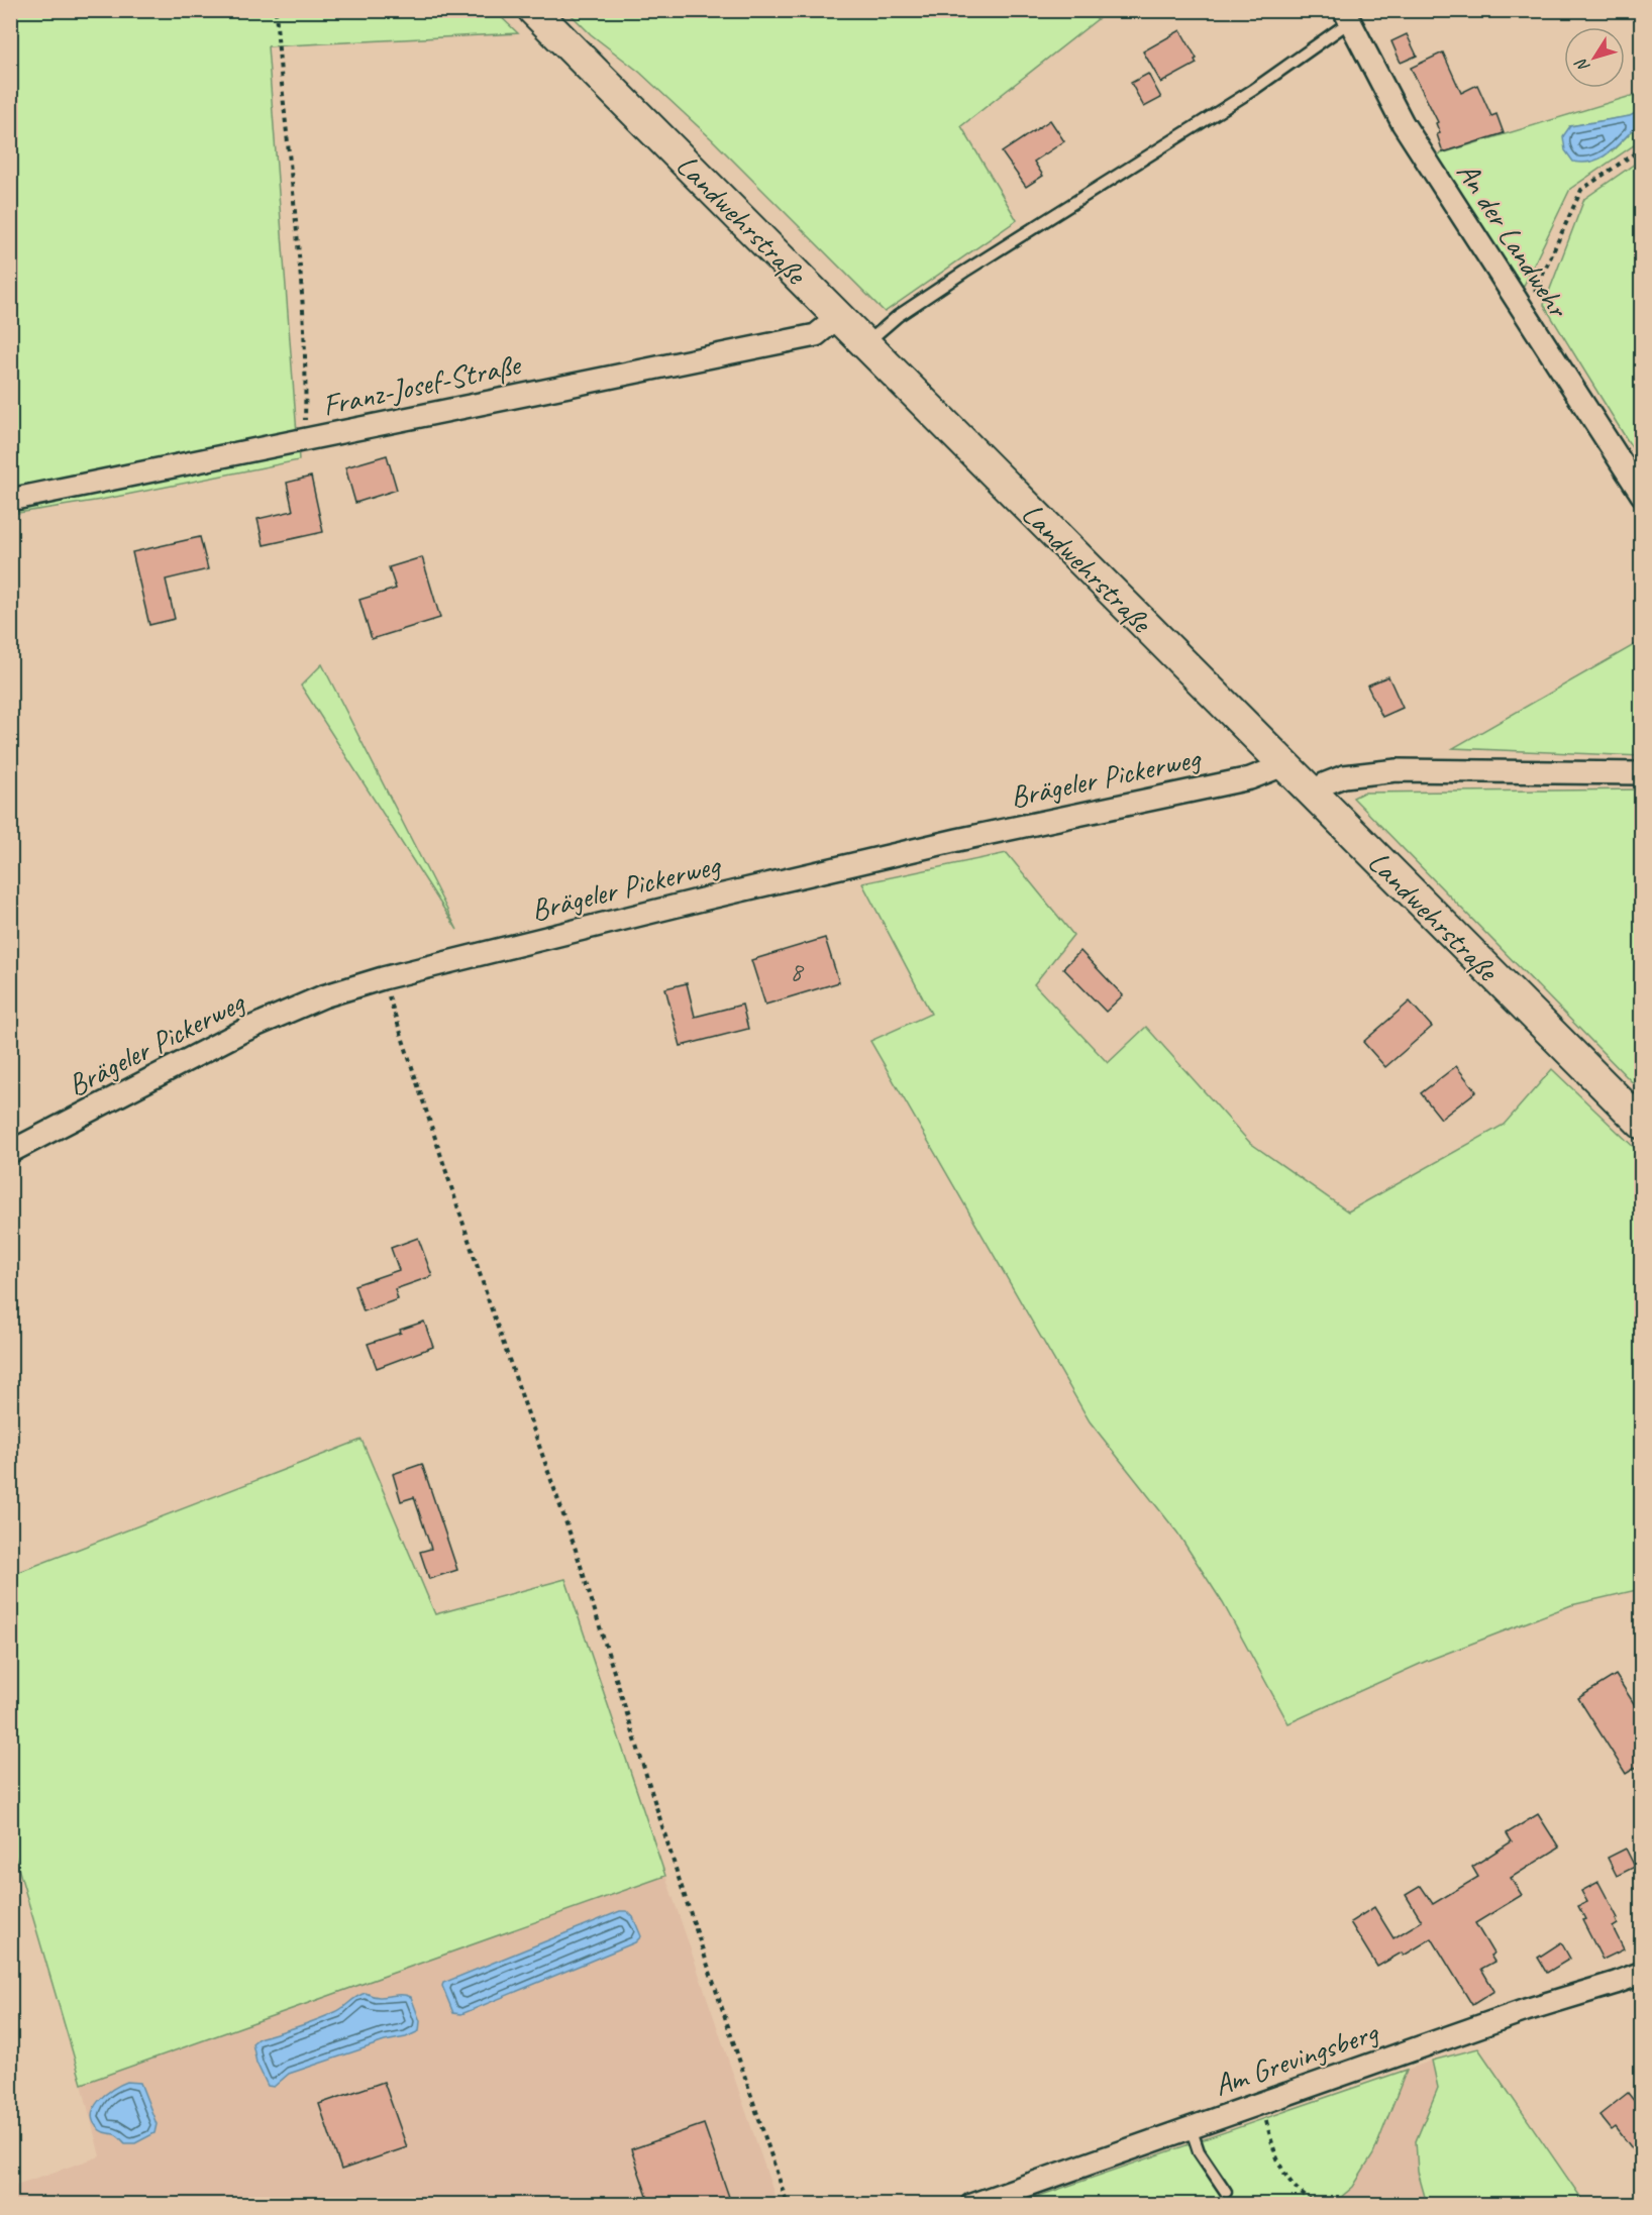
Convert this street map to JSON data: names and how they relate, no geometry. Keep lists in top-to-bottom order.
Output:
{
  "streets": {
    "street": [
      "Landwehrstraße",
      "An der Landwehr",
      "Franz-Josef-Straße",
      "Brägeler Pickerweg",
      "Am Grevingsberg"
    ]
  },
  "crossings": [
    ["Landwehrstraße", "Franz-Josef-Straße"],
    ["Landwehrstraße", "Brägeler Pickerweg"]
  ],
  "house_numbers": ["8"],
  "north": "bottom left"
}
